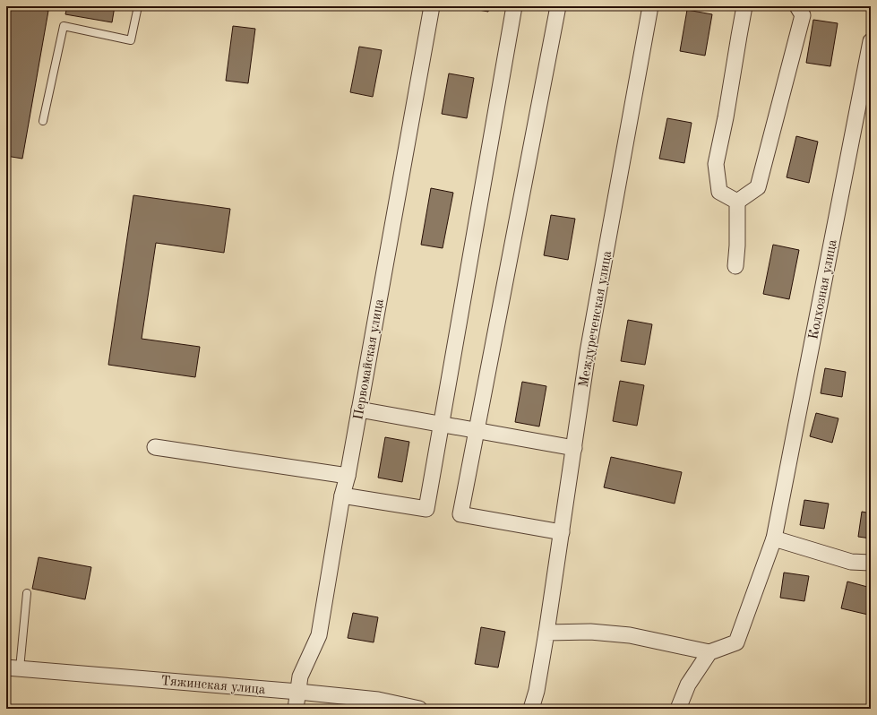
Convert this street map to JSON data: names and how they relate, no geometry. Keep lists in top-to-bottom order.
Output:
{
  "streets": {
    "street": [
      "Колхозная улица",
      "Междуреченская улица",
      "Первомайская улица",
      "Тяжинская улица"
    ]
  },
  "crossings": [
    ["Первомайская улица", "Тяжинская улица"]
  ]
}
